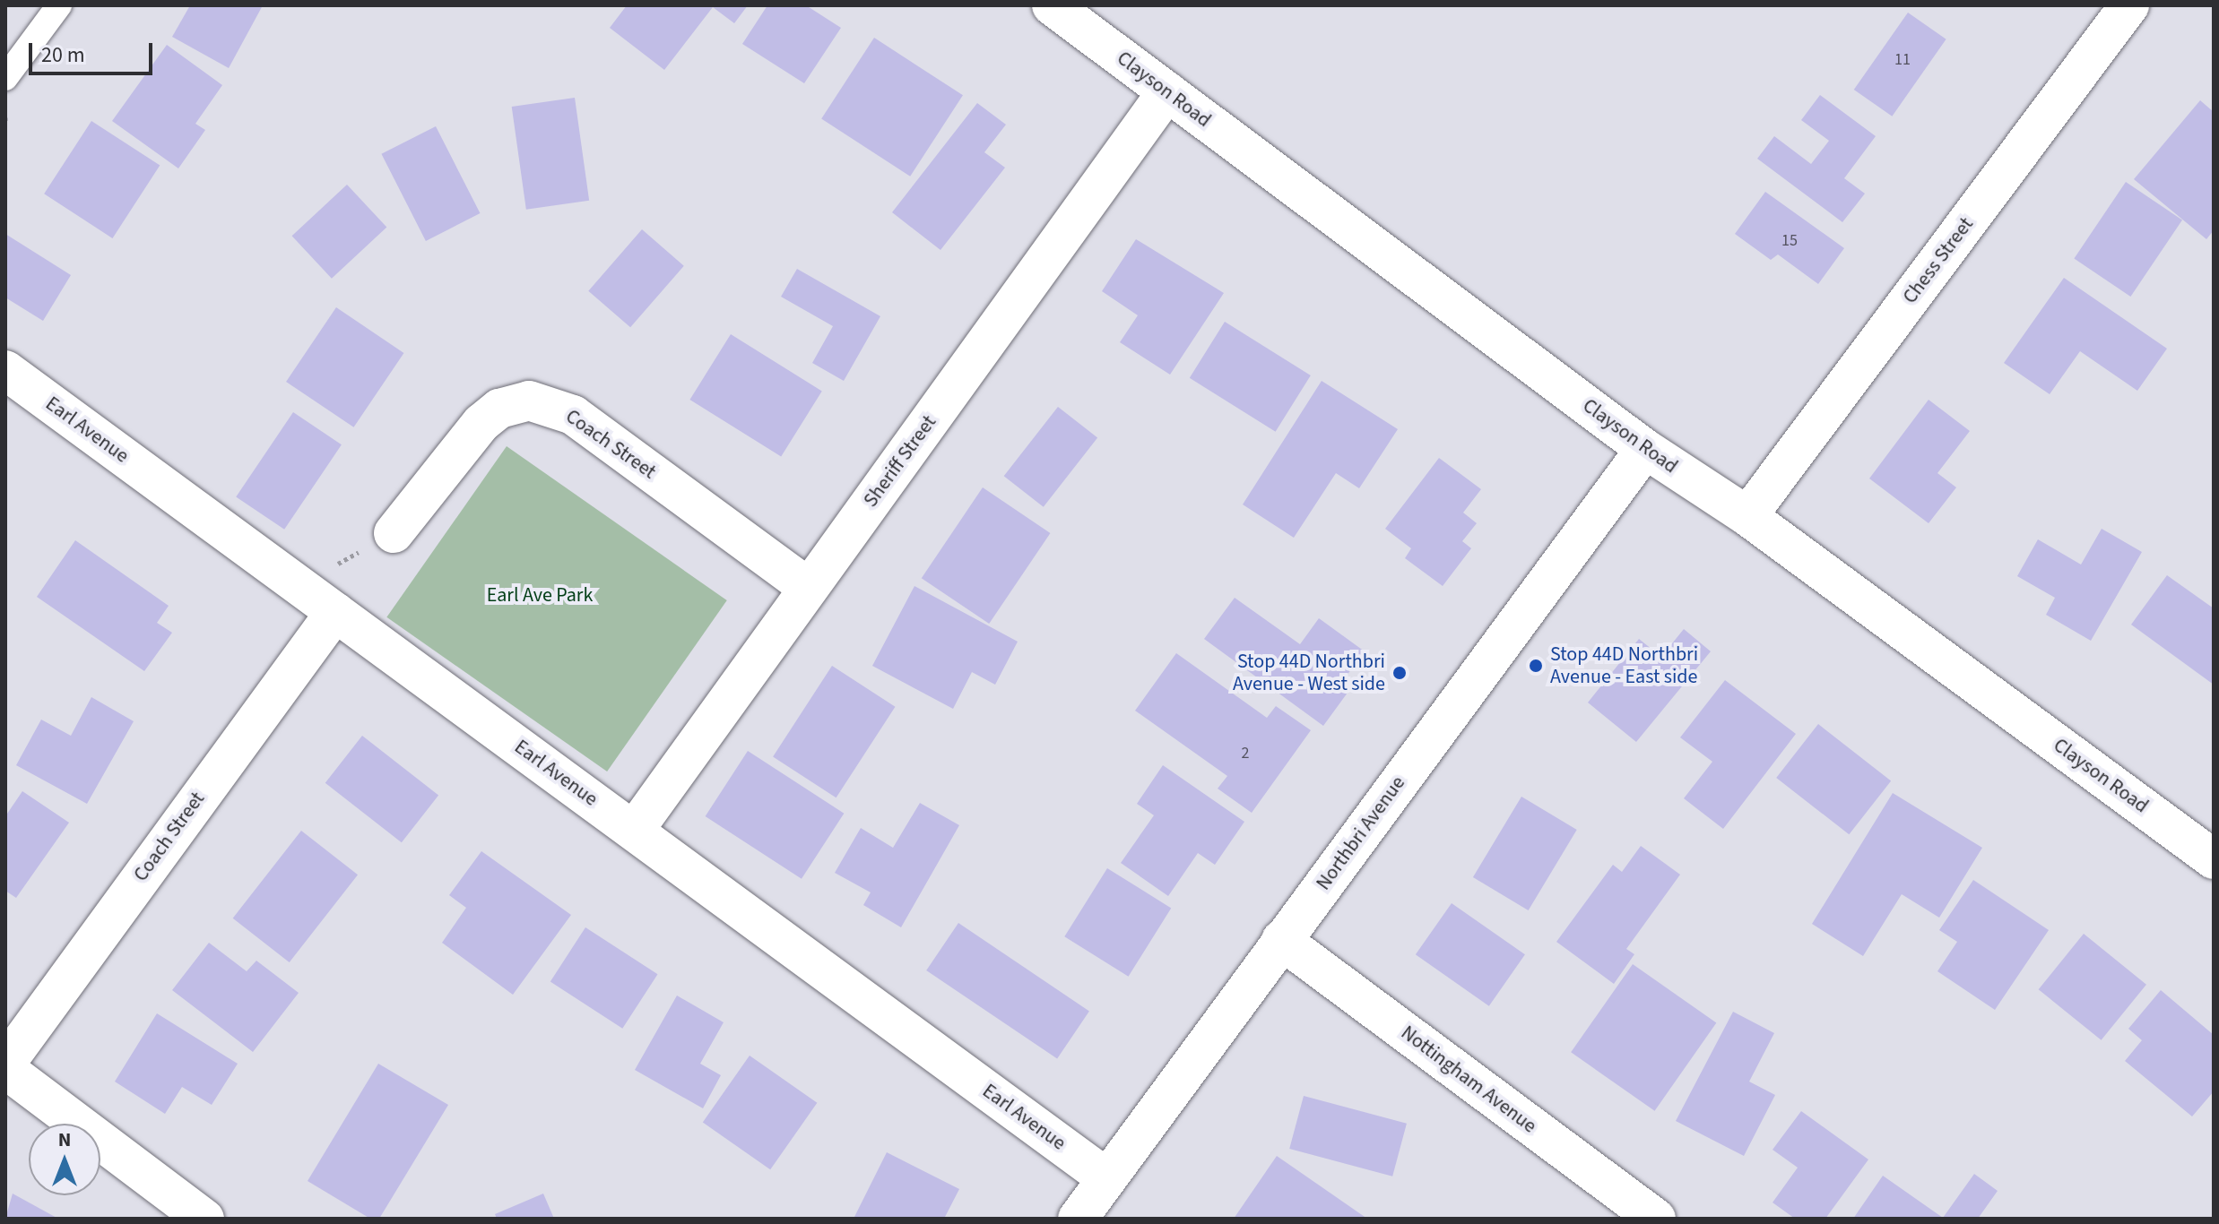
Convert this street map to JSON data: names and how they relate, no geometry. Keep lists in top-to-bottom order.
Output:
{
  "streets": {
    "street": [
      "Clayson Road",
      "Chess Street",
      "Earl Avenue",
      "Coach Street",
      "Sheriff Street",
      "Northbri Avenue",
      "Nottingham Avenue"
    ]
  },
  "crossings": [
    ["Clayson Road", "Chess Street"],
    ["Clayson Road", "Sheriff Street"],
    ["Clayson Road", "Northbri Avenue"],
    ["Earl Avenue", "Coach Street"],
    ["Earl Avenue", "Sheriff Street"],
    ["Earl Avenue", "Northbri Avenue"],
    ["Coach Street", "Sheriff Street"],
    ["Northbri Avenue", "Nottingham Avenue"]
  ],
  "parks": ["Earl Ave Park"],
  "places": ["Stop 44D Northbri Avenue - East side", "Stop 44D Northbri Avenue - West side"],
  "house_numbers": ["11", "15", "2"],
  "scale_bar": "20 m",
  "north": "top"
}
